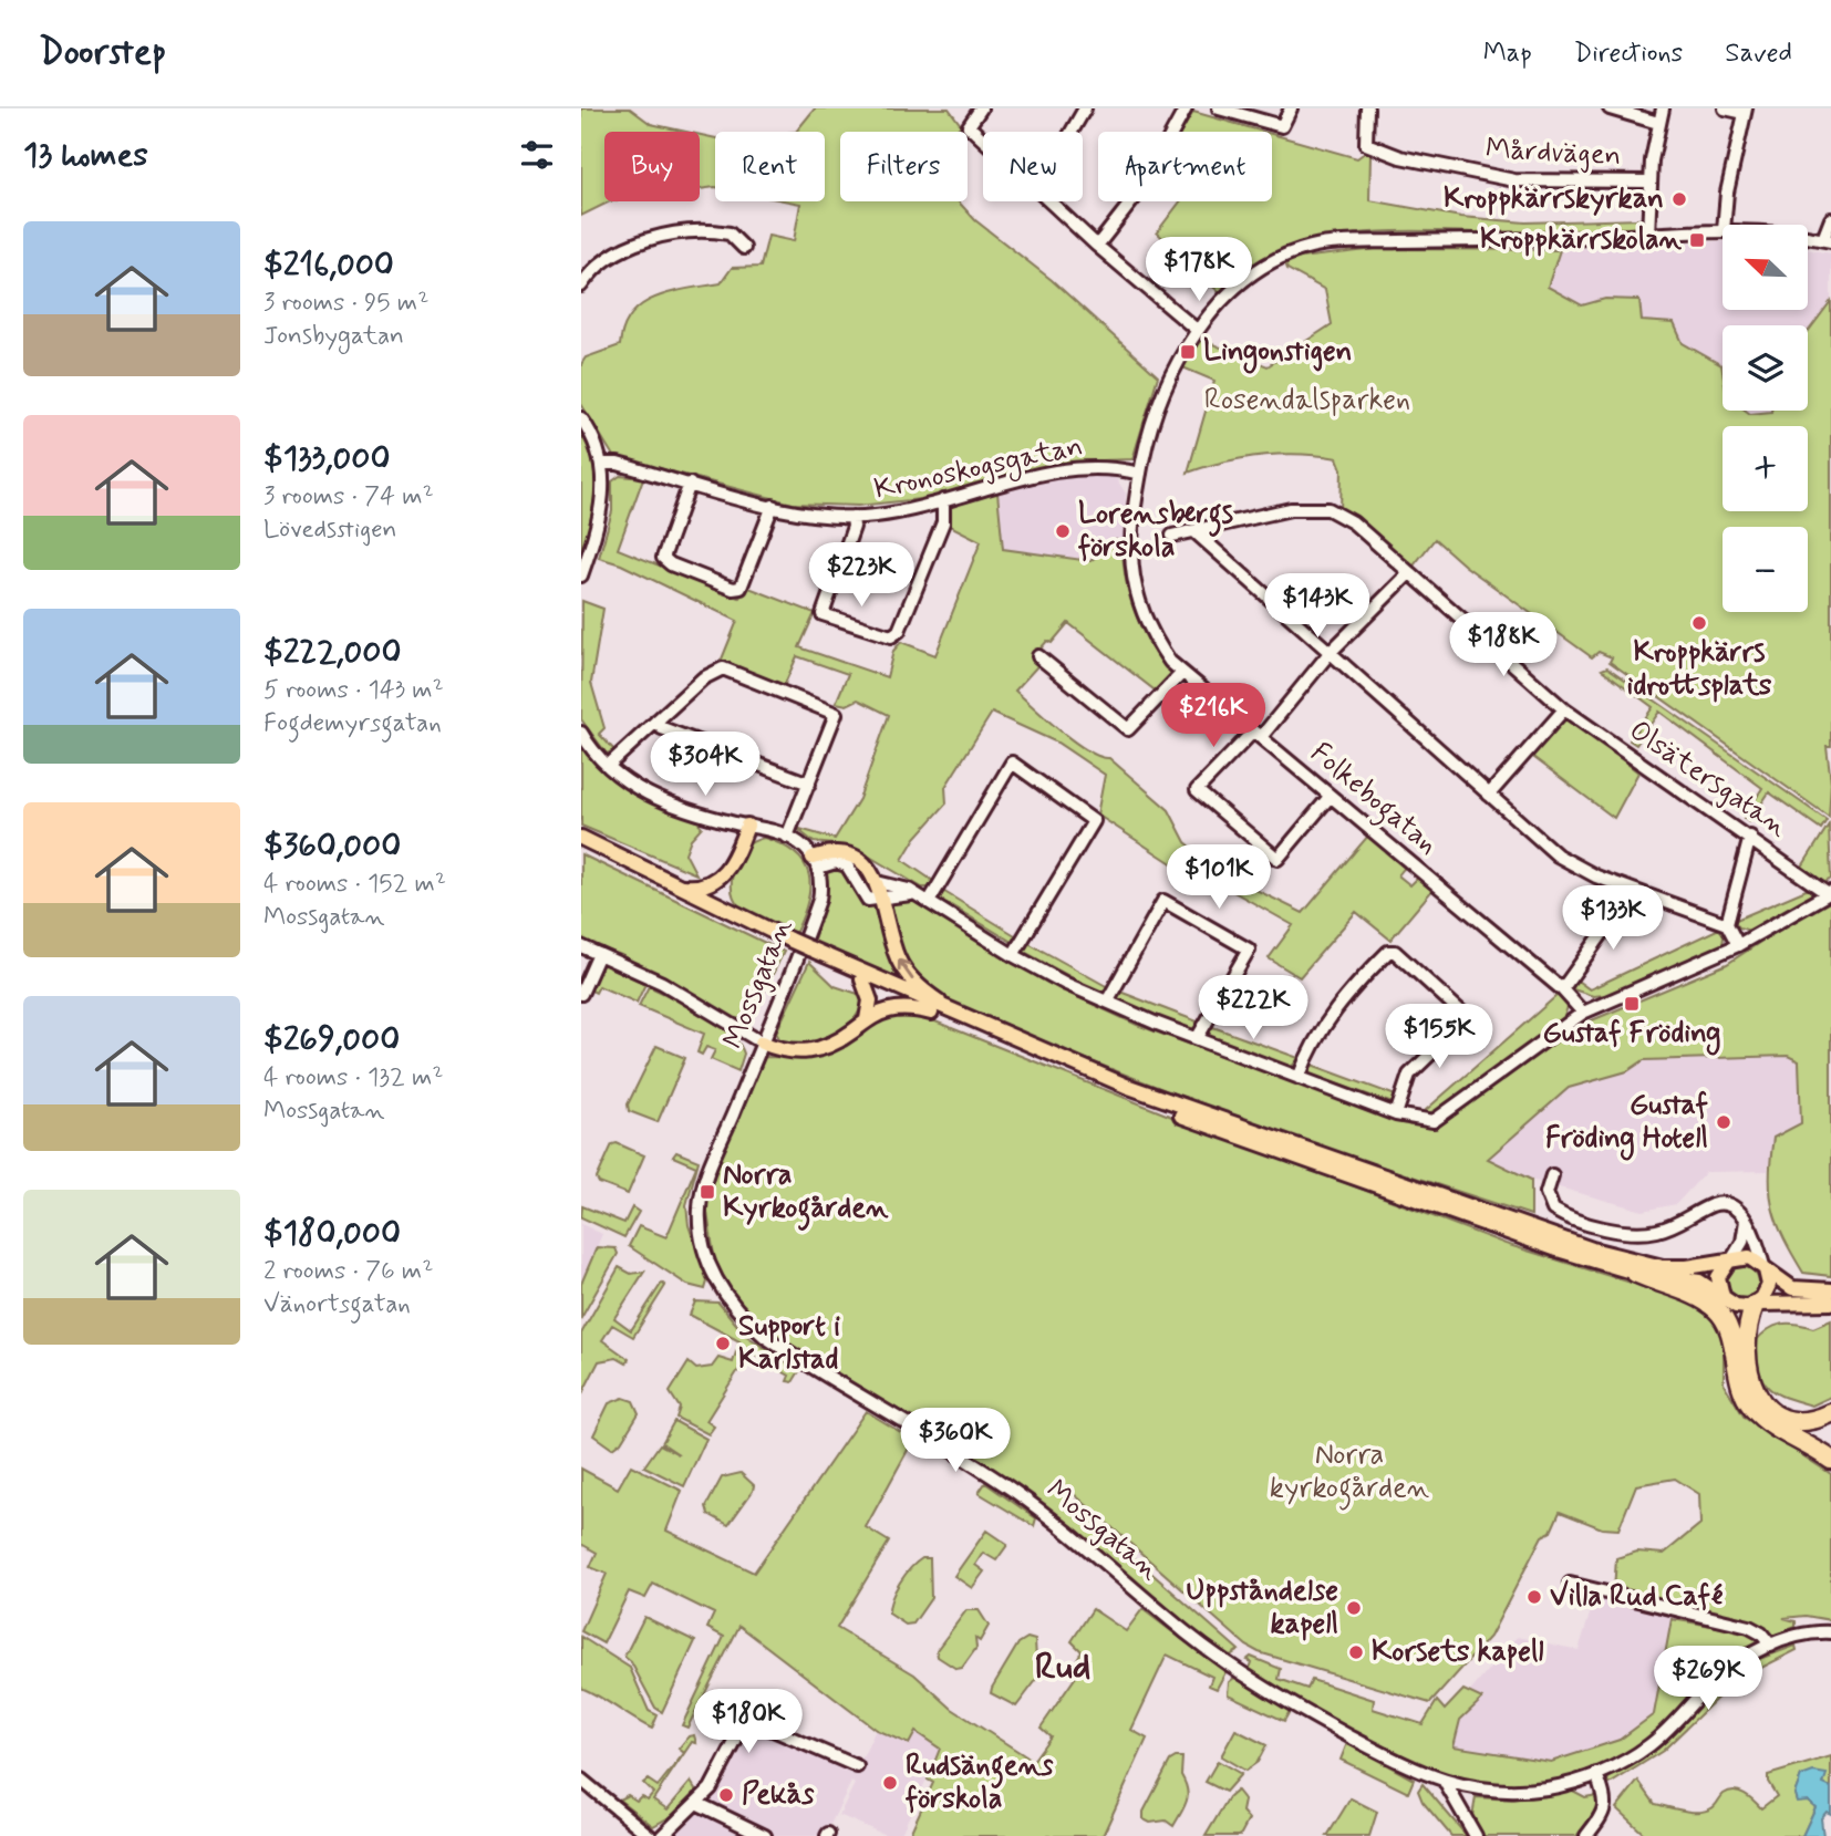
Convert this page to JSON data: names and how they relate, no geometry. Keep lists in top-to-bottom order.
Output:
{
  "streets": {
    "street": [
      "Mårdvägen",
      "Kronoskogsgatan",
      "Olsätersgatan",
      "Folkebogatan",
      "Mossgatan"
    ]
  },
  "crossings": [
    ["Kronoskogsgatan", "Folkebogatan"]
  ],
  "districts": ["Rud"],
  "parks": ["Rosendalsparken", "Norra kyrkogården"],
  "places": {
    "other": [
      "Kroppkärrskyrkan",
      "Lorensbergs förskola",
      "Kroppkärrs idrottsplats",
      "Gustaf Fröding Hotell",
      "Support i Karlstad",
      "Villa Rud Café",
      "Uppståndelse kapell",
      "Korsets kapell",
      "Rudsängens förskola",
      "Pekås"
    ],
    "transit": [
      "Kroppkärrskolan",
      "Lingonstigen",
      "Gustaf Fröding",
      "Norra Kyrkogården"
    ]
  },
  "north": "top left",
  "page": {
    "header": "Doorstep",
    "nav": ["Map", "Directions", "Saved"],
    "heading": "13 homes",
    "chip": [
      "Buy",
      "Rent",
      "Filters",
      "New",
      "Apartment"
    ],
    "list": [
      {
        "name": "$216,000",
        "note": "3 rooms · 95 m² · Jonsbygatan"
      },
      {
        "name": "$133,000",
        "note": "3 rooms · 74 m² · Lövedsstigen"
      },
      {
        "name": "$222,000",
        "note": "5 rooms · 143 m² · Fogdemyrsgatan"
      },
      {
        "name": "$360,000",
        "note": "4 rooms · 152 m² · Mossgatan"
      },
      {
        "name": "$269,000",
        "note": "4 rooms · 132 m² · Mossgatan"
      },
      {
        "name": "$180,000",
        "note": "2 rooms · 76 m² · Vänortsgatan"
      }
    ],
    "map_buttons": ["+", "−"],
    "price": [
      "$178K",
      "$223K",
      "$143K",
      "$188K",
      "$216K",
      "$304K",
      "$101K",
      "$133K",
      "$222K",
      "$155K",
      "$360K",
      "$269K",
      "$180K"
    ]
  }
}
